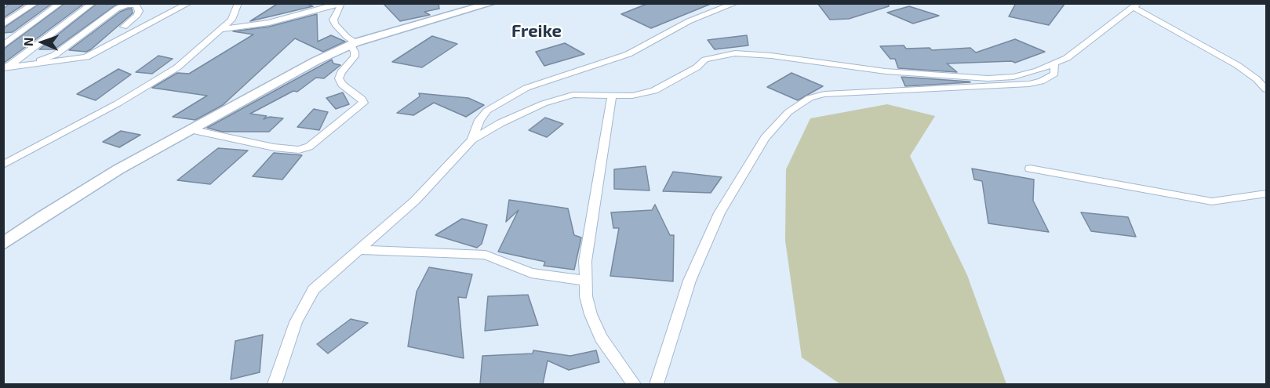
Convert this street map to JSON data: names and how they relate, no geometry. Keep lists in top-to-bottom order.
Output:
{
  "districts": ["Freike"],
  "north": "left"
}
